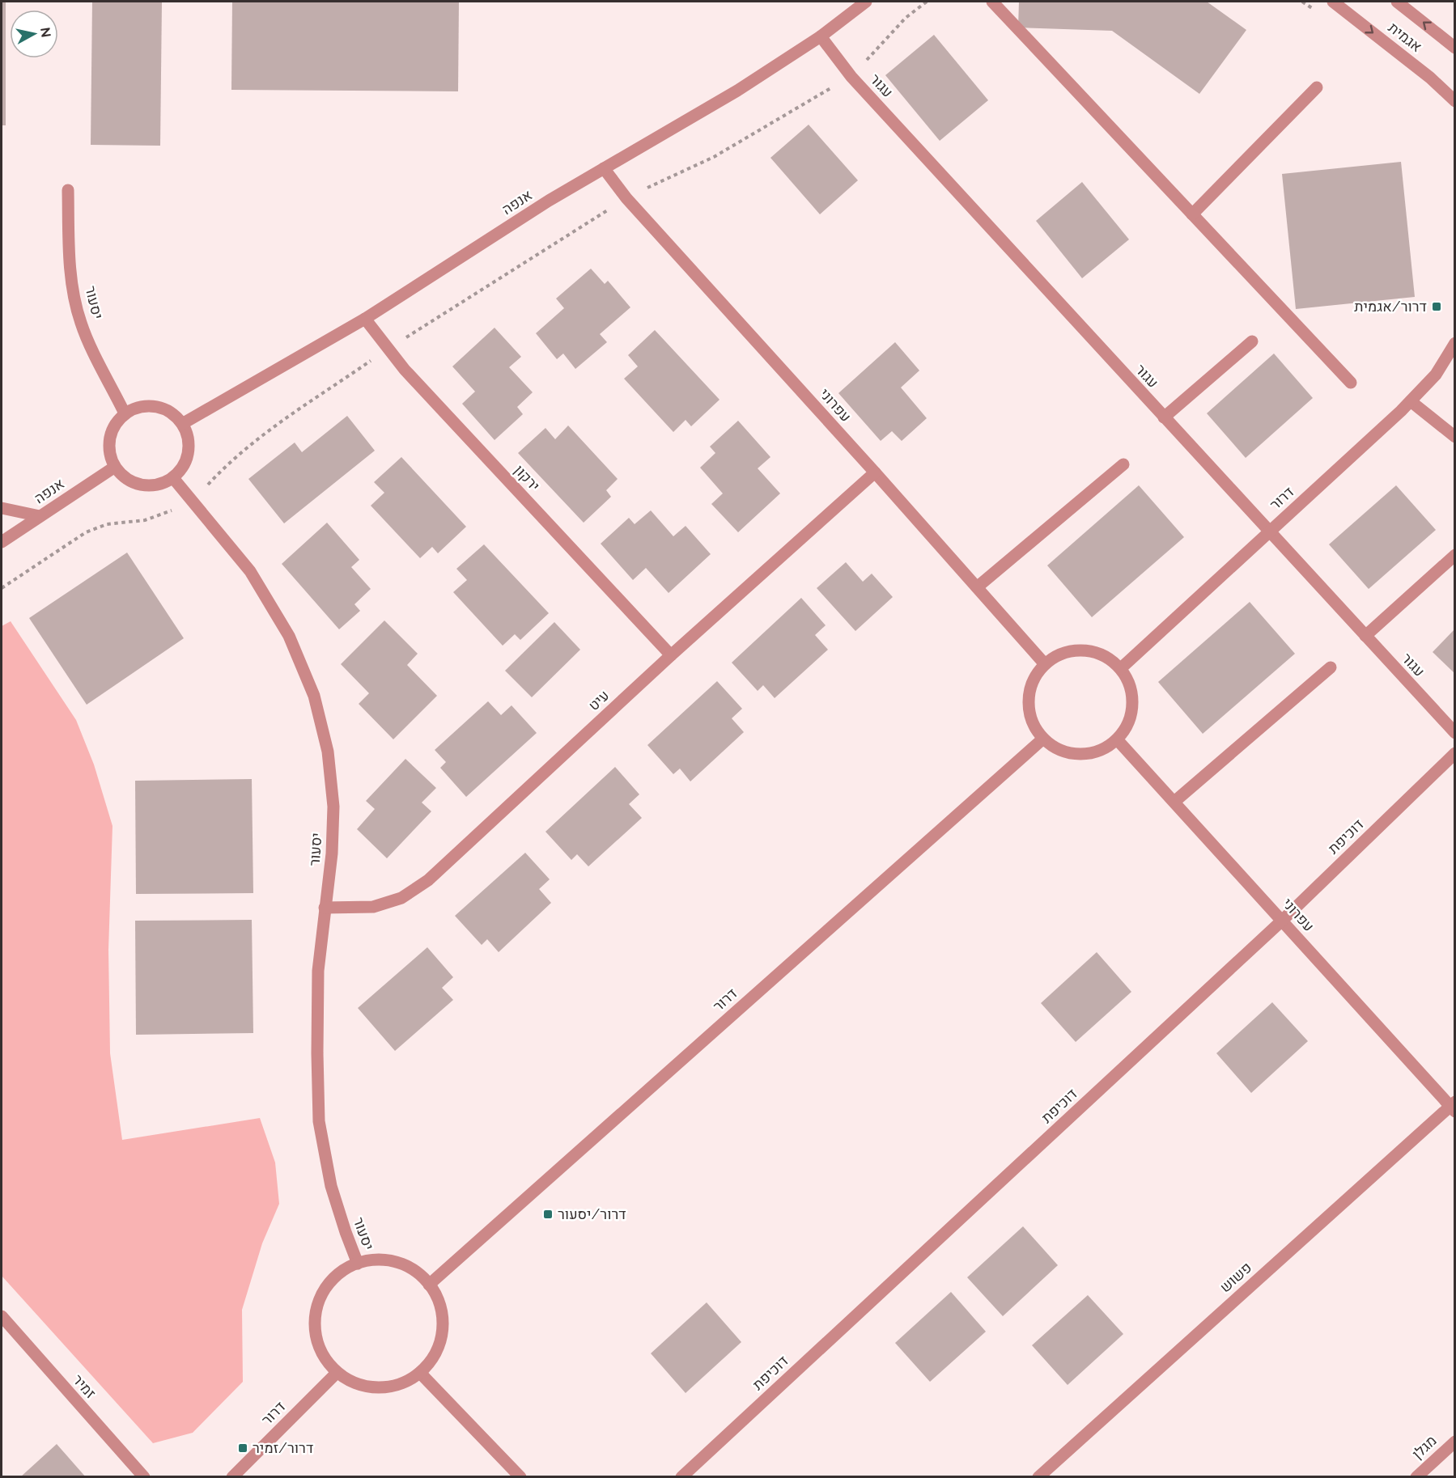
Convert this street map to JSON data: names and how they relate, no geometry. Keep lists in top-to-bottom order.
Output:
{
  "streets": {
    "street": [
      "אגמית",
      "עגור",
      "אנפה",
      "יסעור",
      "עפרוני",
      "ירקון",
      "דרור",
      "עיט",
      "דוכיפת",
      "פשוש",
      "זמיר",
      "מגלן"
    ]
  },
  "crossings": [
    ["עגור", "אנפה"],
    ["עגור", "דרור"],
    ["אנפה", "יסעור"],
    ["אנפה", "עפרוני"],
    ["אנפה", "ירקון"],
    ["יסעור", "דרור"],
    ["יסעור", "עיט"],
    ["עפרוני", "דרור"],
    ["עפרוני", "עיט"],
    ["עפרוני", "דוכיפת"],
    ["עפרוני", "פשוש"],
    ["ירקון", "עיט"]
  ],
  "places": {
    "transit": ["דרור/אגמית", "דרור/יסעור", "דרור/זמיר"]
  },
  "north": "right"
}
